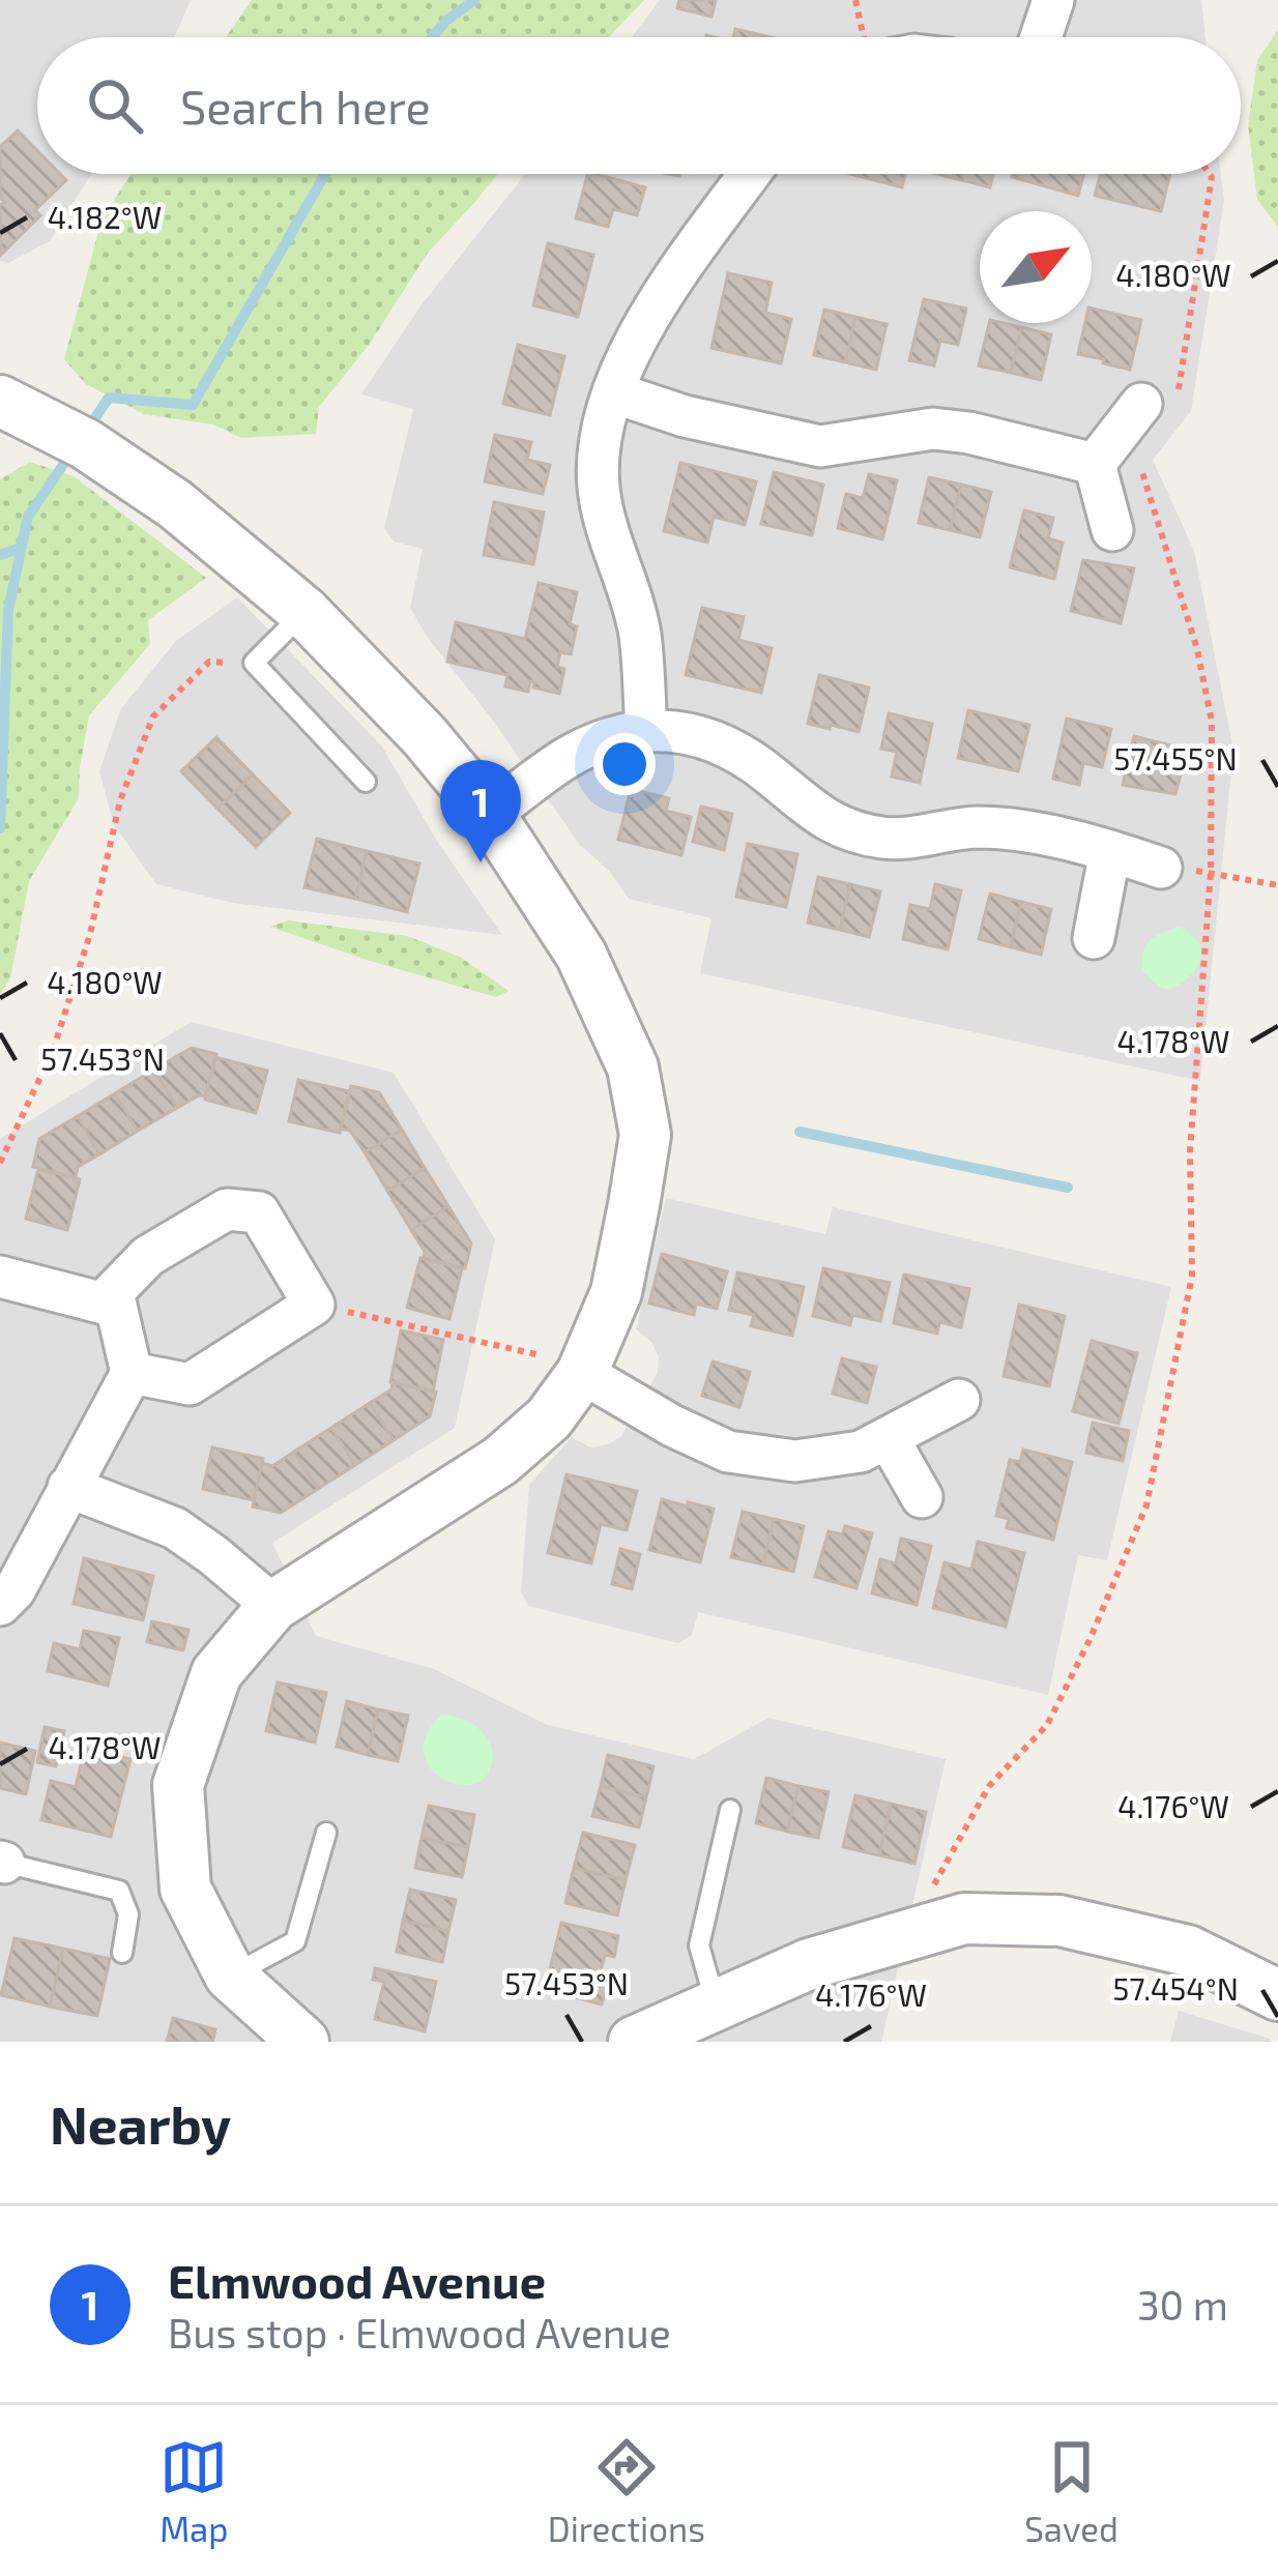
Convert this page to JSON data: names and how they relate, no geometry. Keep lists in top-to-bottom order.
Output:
{
  "north": "top right",
  "page": {
    "search": "Search here",
    "pins": "1",
    "heading": "Nearby",
    "list": [
      {
        "mark": "1",
        "name": "Elmwood Avenue",
        "note": "Bus stop · Elmwood Avenue",
        "value": "30 m"
      }
    ],
    "nav": ["Map", "Directions", "Saved"]
  },
  "coordinates": [
    "4.182°W",
    "4.180°W",
    "57.455°N",
    "4.178°W",
    "57.453°N",
    "4.176°W",
    "57.454°N"
  ]
}
